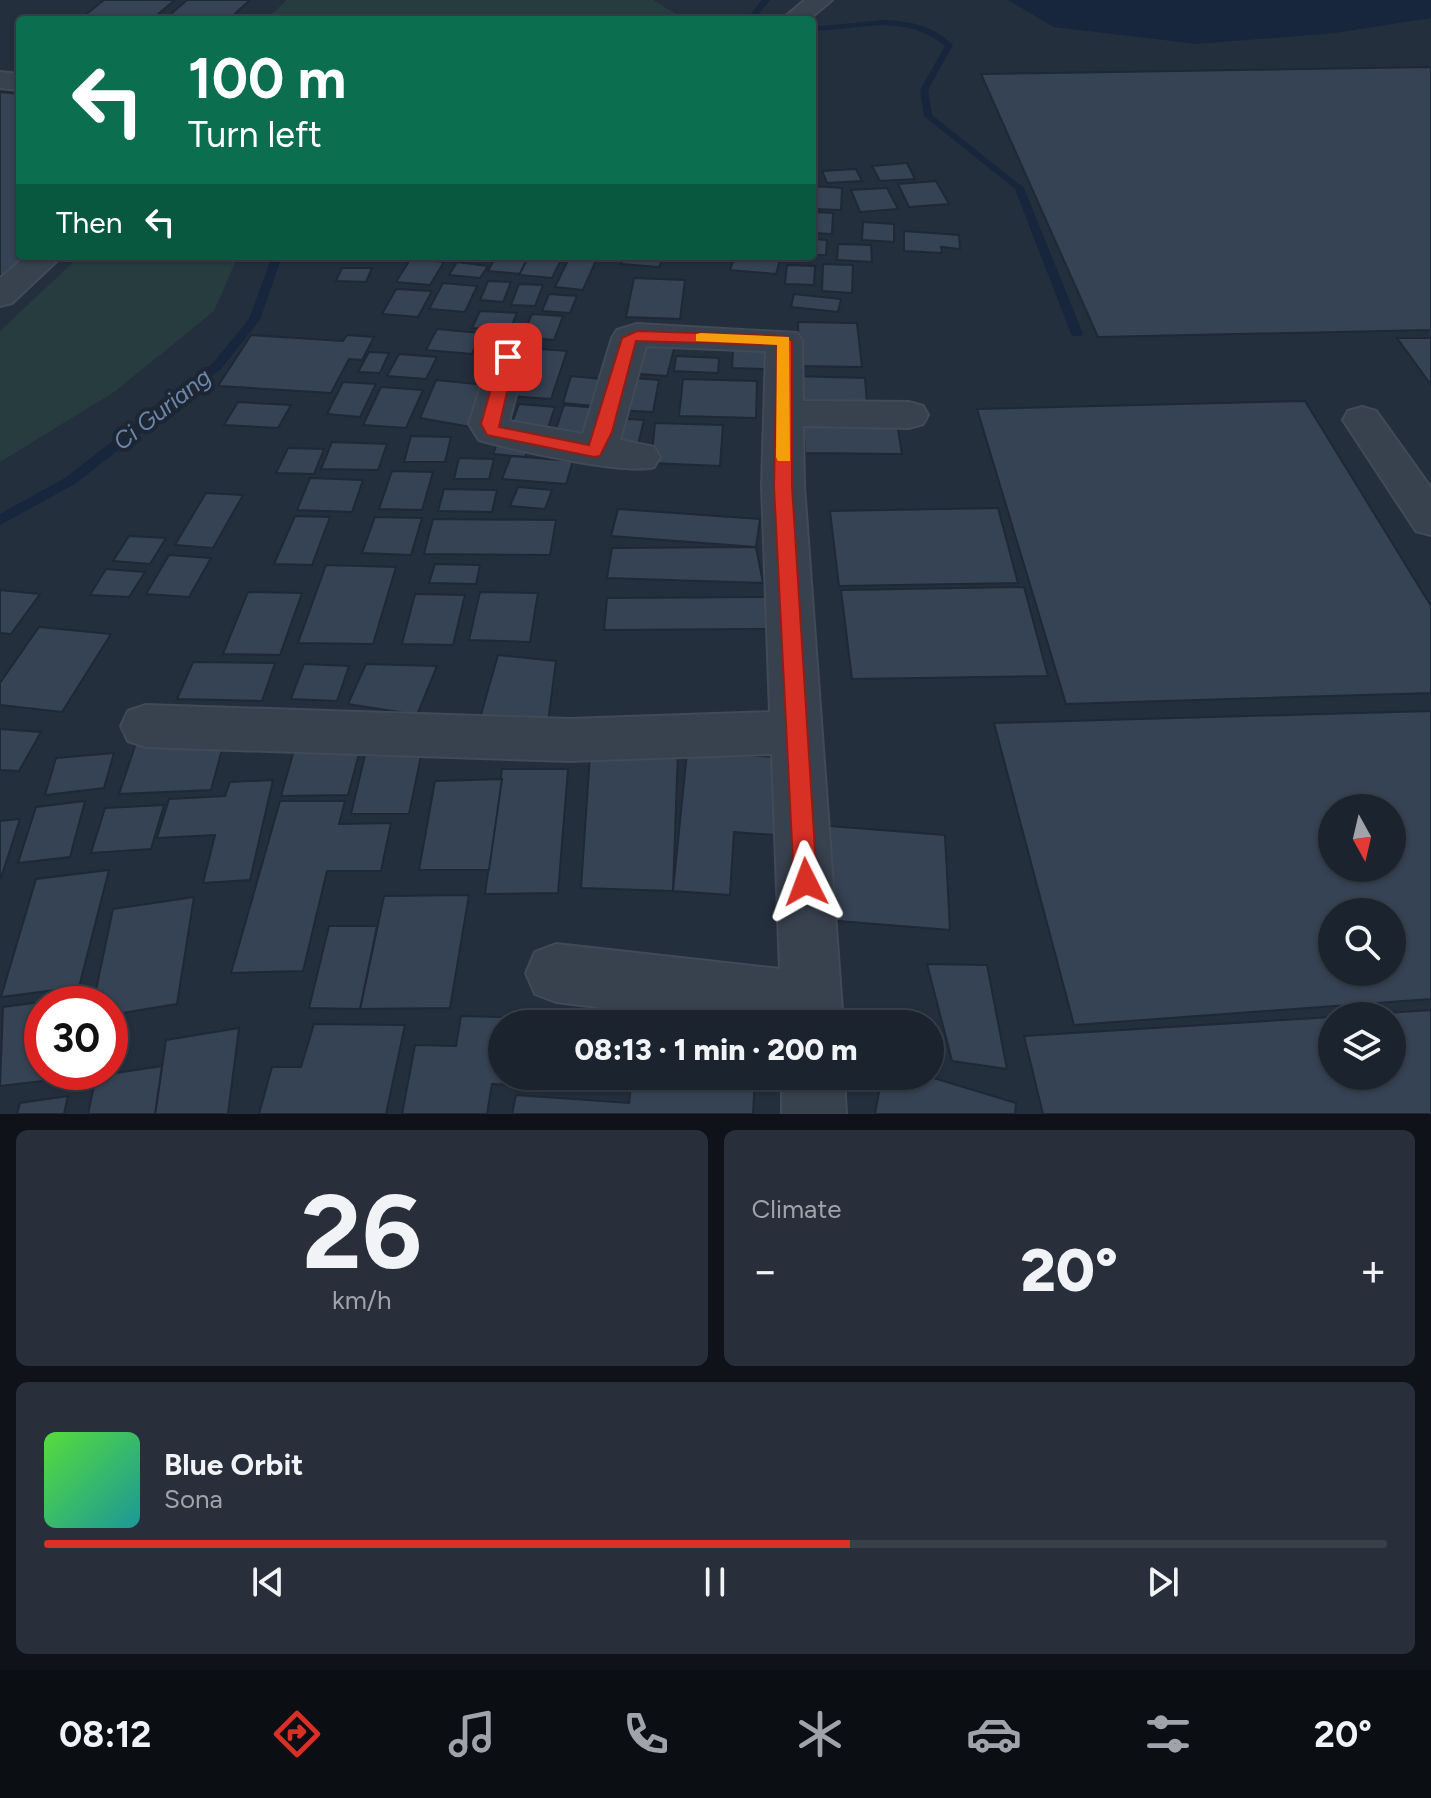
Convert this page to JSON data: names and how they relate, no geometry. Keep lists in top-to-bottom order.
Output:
{
  "water": ["Ci Guriang"],
  "north": "bottom",
  "page": {
    "turn": ["100 m", "Turn left"],
    "then": "Then",
    "limit": "30",
    "trip": "08:13 · 1 min · 200 m",
    "tile": [
      ["26", "km/h"],
      "Climate"
    ],
    "heat": ["−", "20°", "+"],
    "song": ["Blue Orbit", "Sona"],
    "tabs": ["08:12", "20°"]
  }
}
